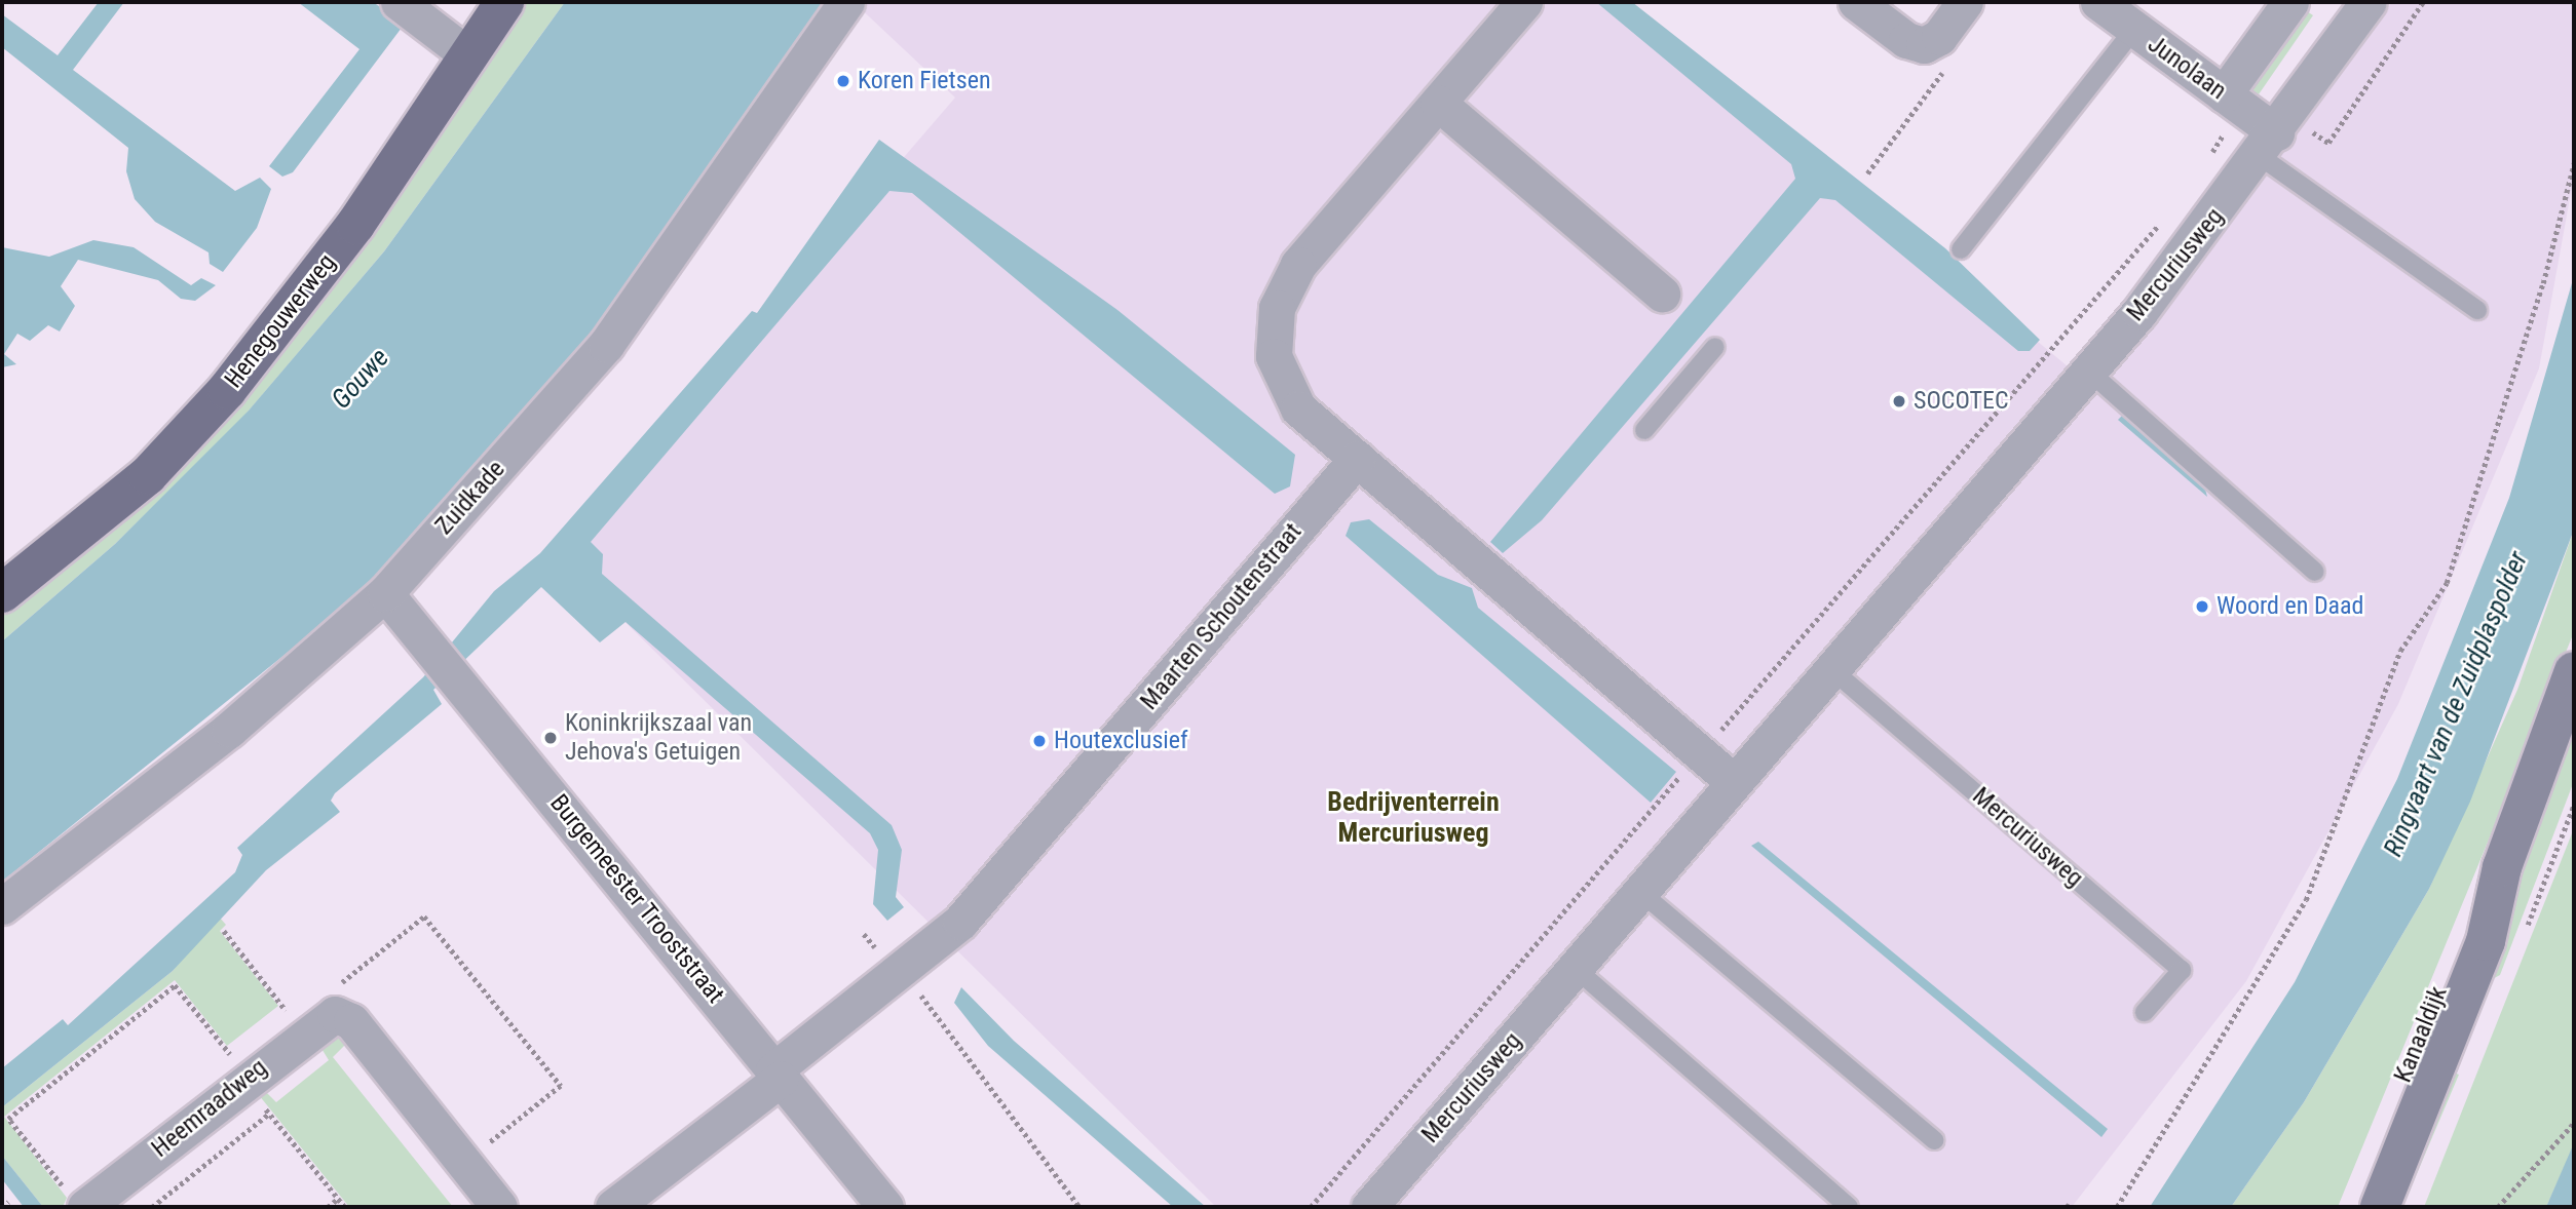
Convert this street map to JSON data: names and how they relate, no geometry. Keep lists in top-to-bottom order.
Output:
{
  "streets": {
    "main road": ["Henegouwerweg", "Kanaaldijk"],
    "street": [
      "Junolaan",
      "Mercuriusweg",
      "Zuidkade",
      "Maarten Schoutenstraat",
      "Burgemeester Trooststraat",
      "Heemraadweg"
    ]
  },
  "crossings": [
    ["Junolaan", "Mercuriusweg"],
    ["Zuidkade", "Burgemeester Trooststraat"],
    ["Maarten Schoutenstraat", "Burgemeester Trooststraat"]
  ],
  "districts": ["Bedrijventerrein Mercuriusweg"],
  "water": ["Gouwe", "Ringvaart van de Zuidplaspolder"],
  "places": [
    "Koren Fietsen",
    "SOCOTEC",
    "Woord en Daad",
    "Koninkrijkszaal van Jehova's Getuigen",
    "Houtexclusief"
  ]
}
